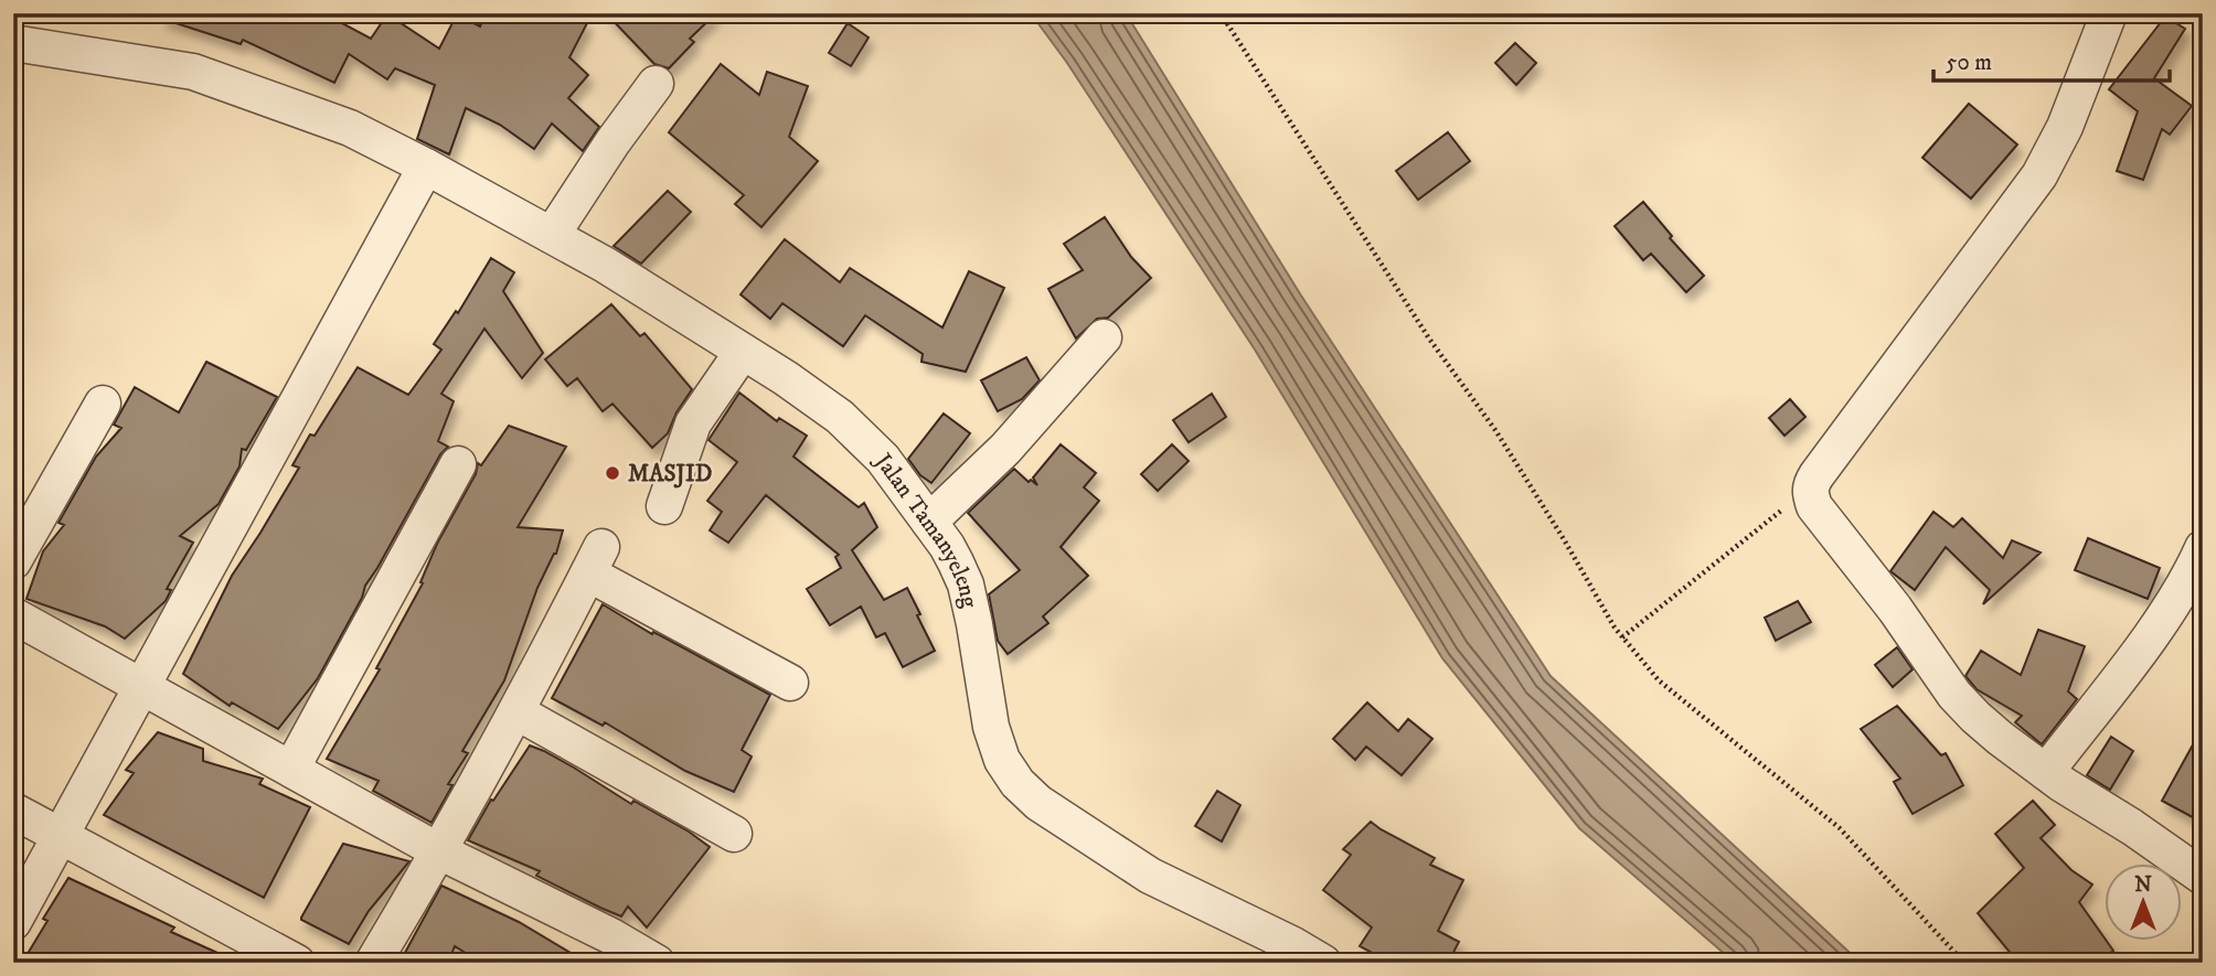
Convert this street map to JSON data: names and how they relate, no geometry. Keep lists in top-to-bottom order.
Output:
{
  "streets": {
    "street": ["Jalan Tamanyeleng"]
  },
  "places": ["MASJID"],
  "scale_bar": "50 m",
  "north": "top"
}
